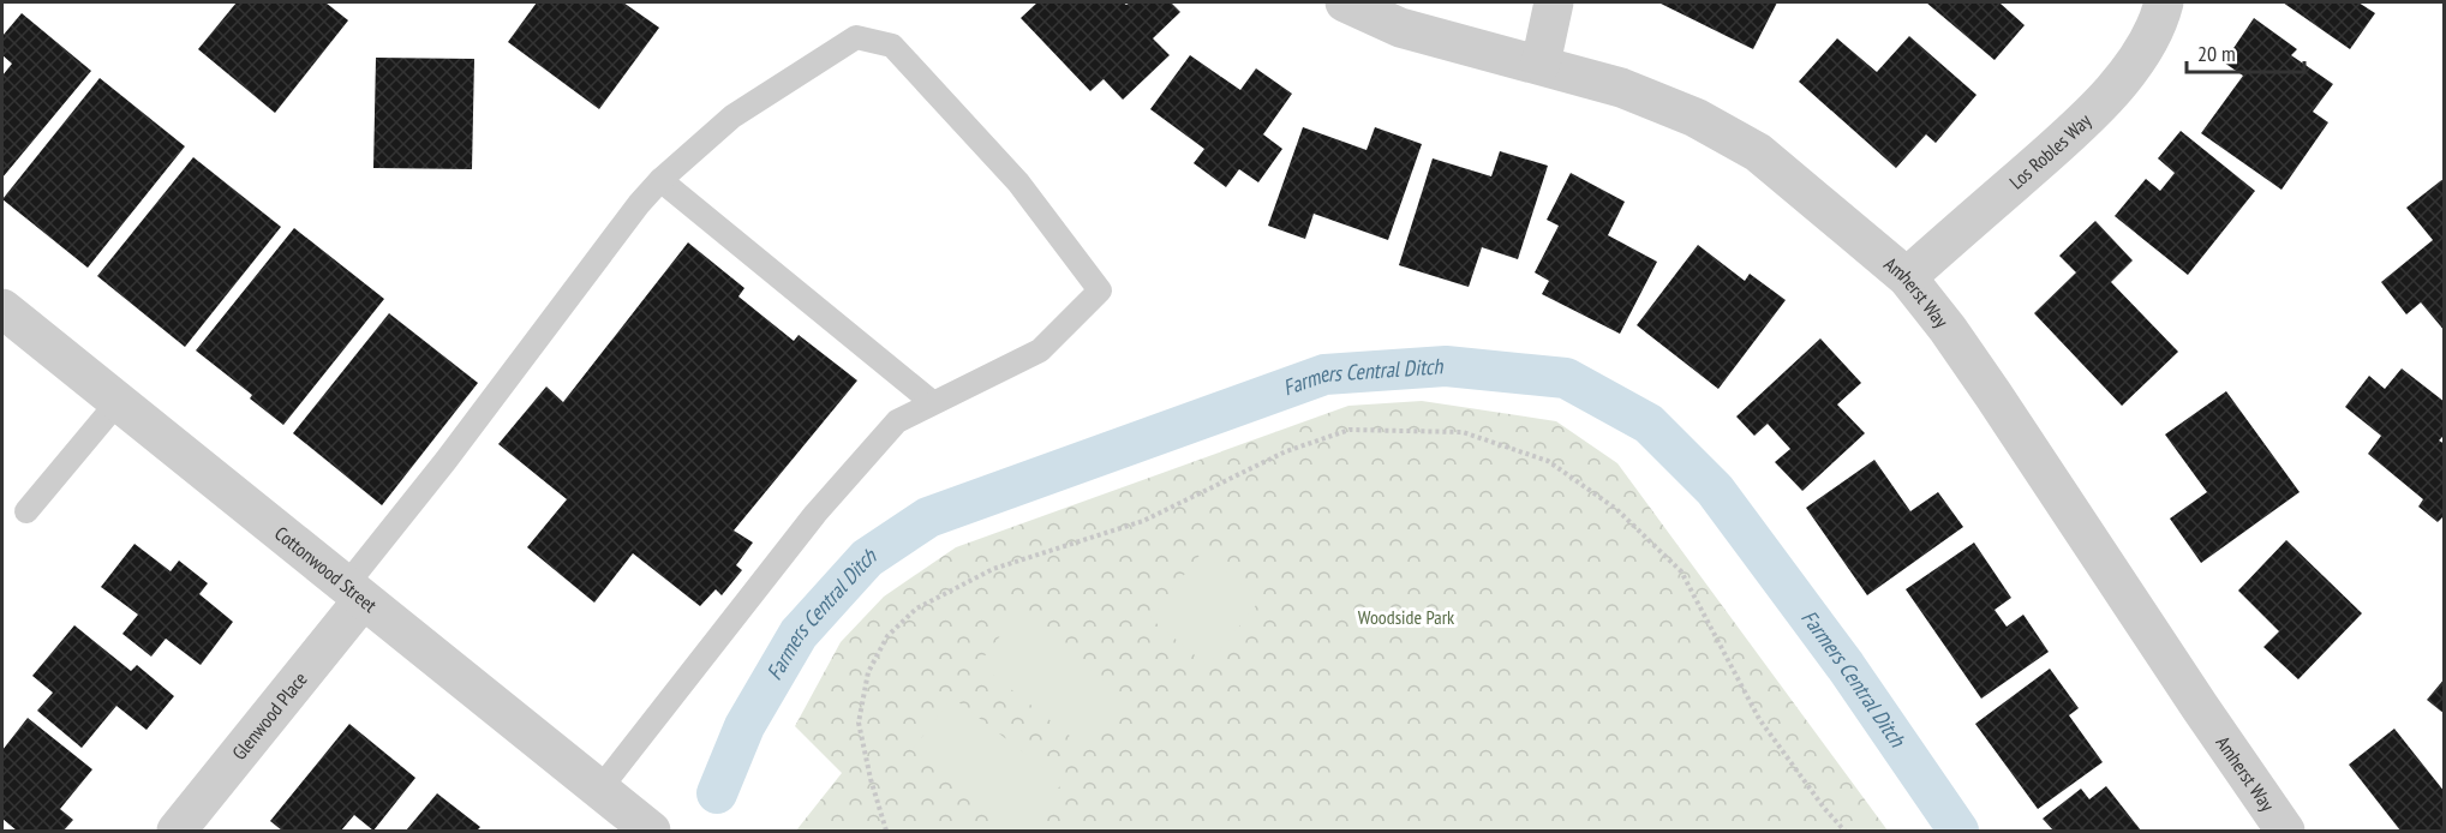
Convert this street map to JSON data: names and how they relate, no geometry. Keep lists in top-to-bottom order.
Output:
{
  "streets": {
    "street": [
      "Los Robles Way",
      "Amherst Way",
      "Cottonwood Street",
      "Glenwood Place"
    ]
  },
  "crossings": [
    ["Los Robles Way", "Amherst Way"],
    ["Cottonwood Street", "Glenwood Place"]
  ],
  "water": ["Farmers Central Ditch"],
  "parks": ["Woodside Park"],
  "scale_bar": "20 m"
}
